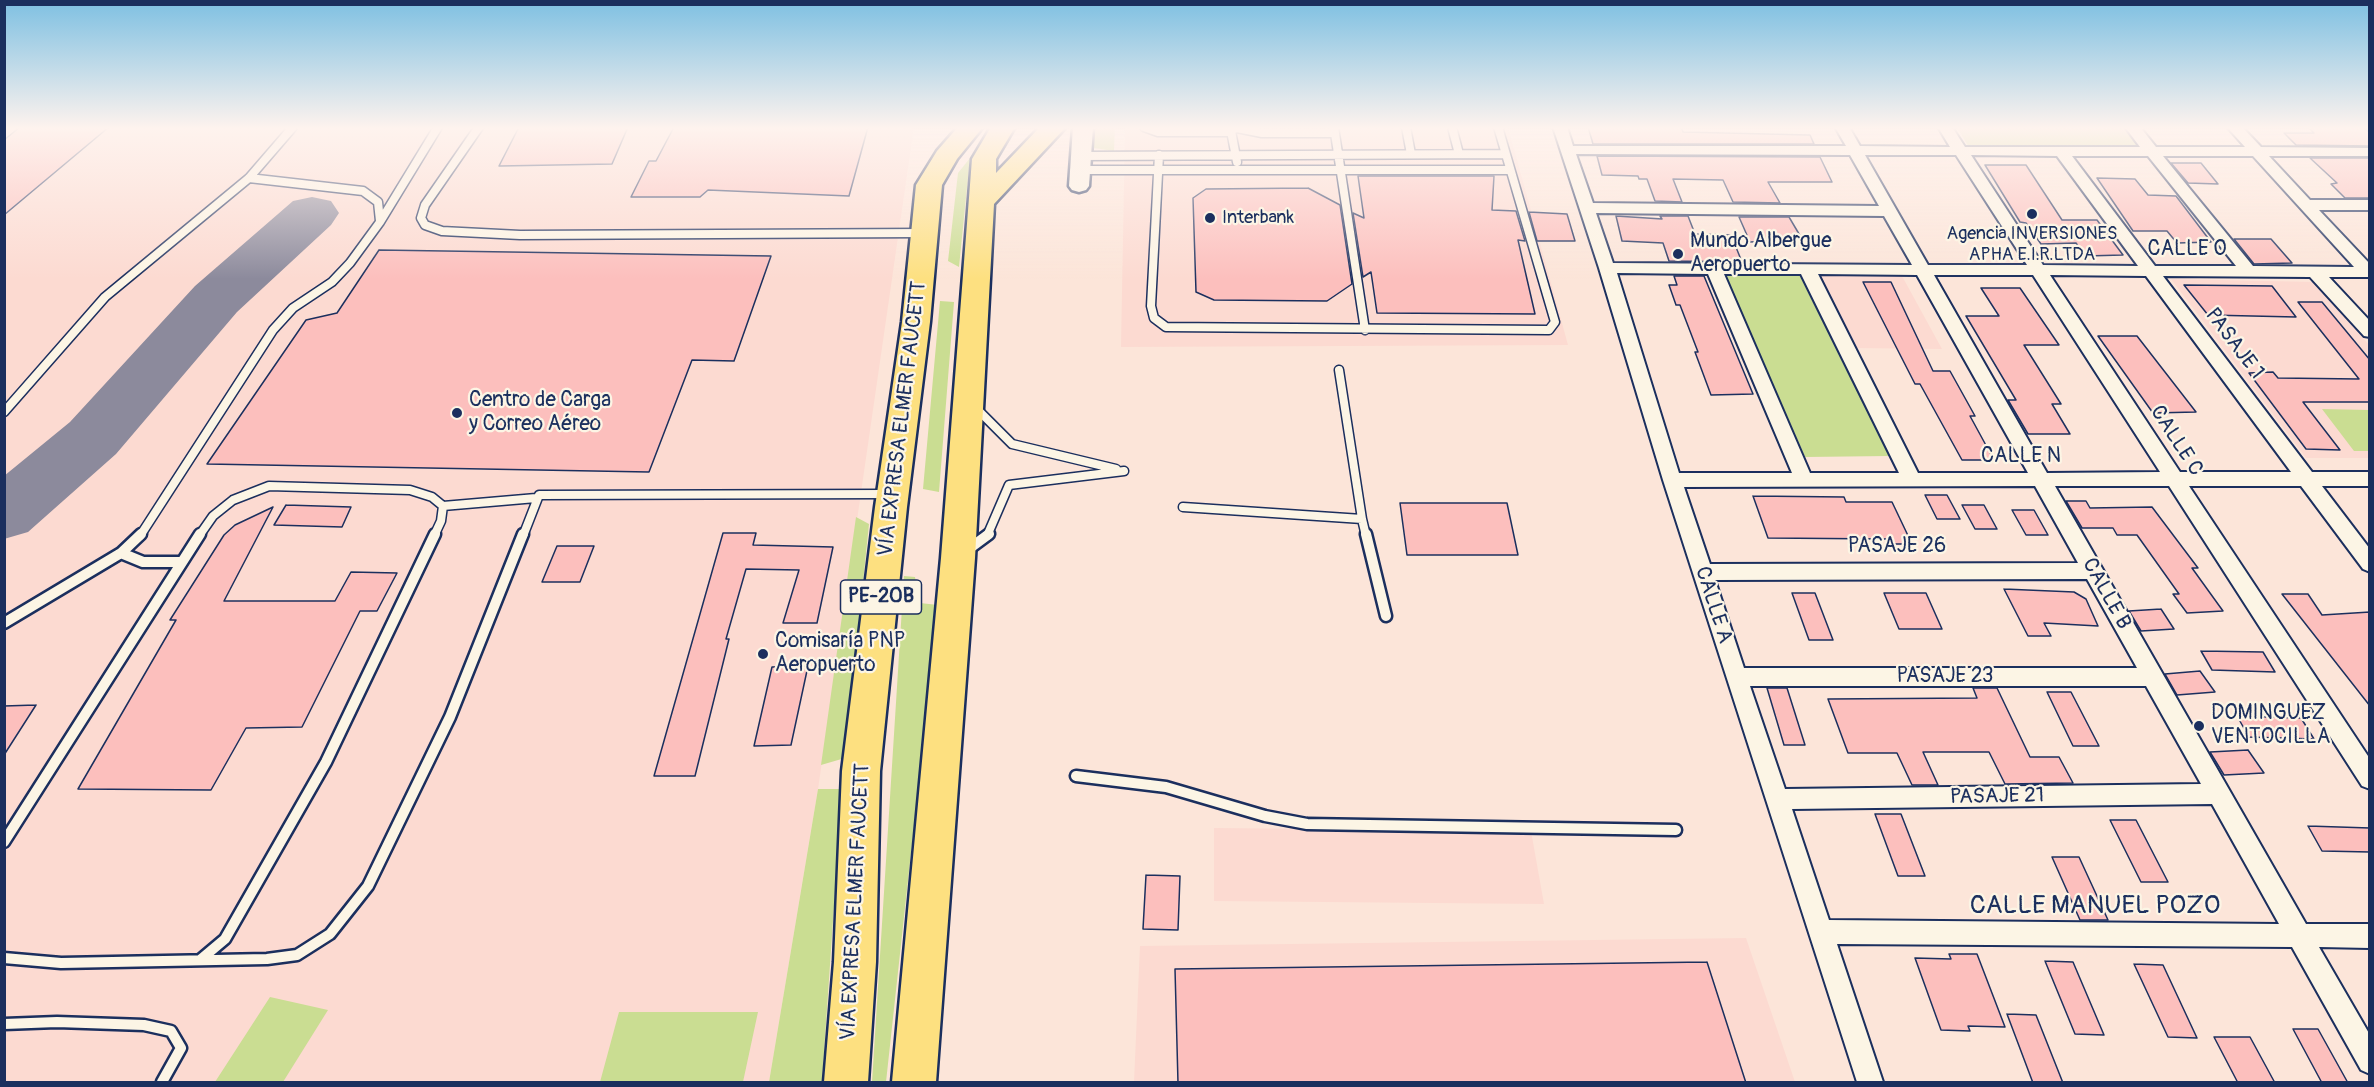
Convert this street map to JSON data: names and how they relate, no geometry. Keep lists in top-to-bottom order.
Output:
{
  "streets": {
    "highway": ["VÍA EXPRESA ELMER FAUCETT", "PE-20B"],
    "street": [
      "CALLE O",
      "PASAJE 1",
      "CALLE C",
      "CALLE N",
      "PASAJE 26",
      "CALLE B",
      "CALLE A",
      "PASAJE 23",
      "PASAJE 21",
      "CALLE MANUEL POZO"
    ]
  },
  "crossings": [
    ["CALLE O", "PASAJE 1"],
    ["CALLE O", "CALLE C"],
    ["CALLE O", "CALLE B"],
    ["CALLE O", "CALLE A"],
    ["PASAJE 1", "CALLE N"],
    ["CALLE C", "CALLE N"],
    ["CALLE N", "CALLE B"],
    ["CALLE N", "CALLE A"],
    ["PASAJE 26", "CALLE B"],
    ["PASAJE 26", "CALLE A"],
    ["CALLE B", "PASAJE 23"],
    ["CALLE B", "PASAJE 21"],
    ["CALLE B", "CALLE MANUEL POZO"],
    ["CALLE A", "PASAJE 23"],
    ["CALLE A", "PASAJE 21"],
    ["CALLE A", "CALLE MANUEL POZO"]
  ],
  "places": [
    "Agencia INVERSIONES APHA E.I.R.LTDA",
    "Interbank",
    "Mundo Albergue Aeropuerto",
    "Centro de Carga y Correo Aéreo",
    "Comisaría PNP Aeropuerto",
    "DOMINGUEZ VENTOCILLA"
  ]
}
